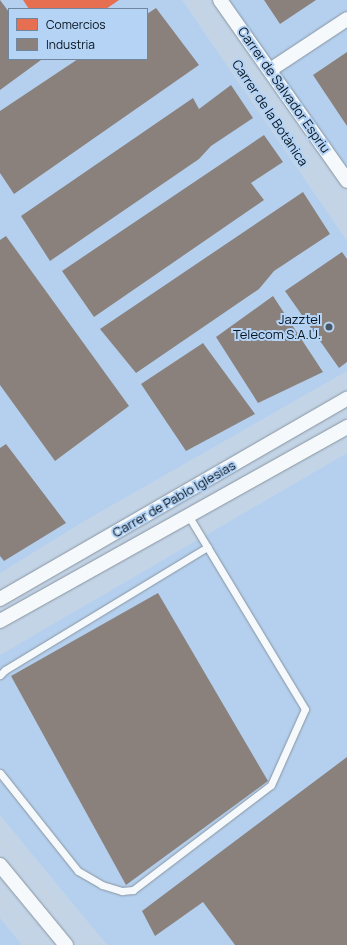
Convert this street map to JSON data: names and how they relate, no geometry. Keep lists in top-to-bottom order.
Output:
{
  "streets": {
    "street": ["Carrer de Salvador Espriu", "Carrer de Pablo Iglesias"],
    "path": ["Carrer de la Botànica"]
  },
  "places": ["Jazztel Telecom S.A.U."],
  "legend": ["Comercios", "Industria"]
}
